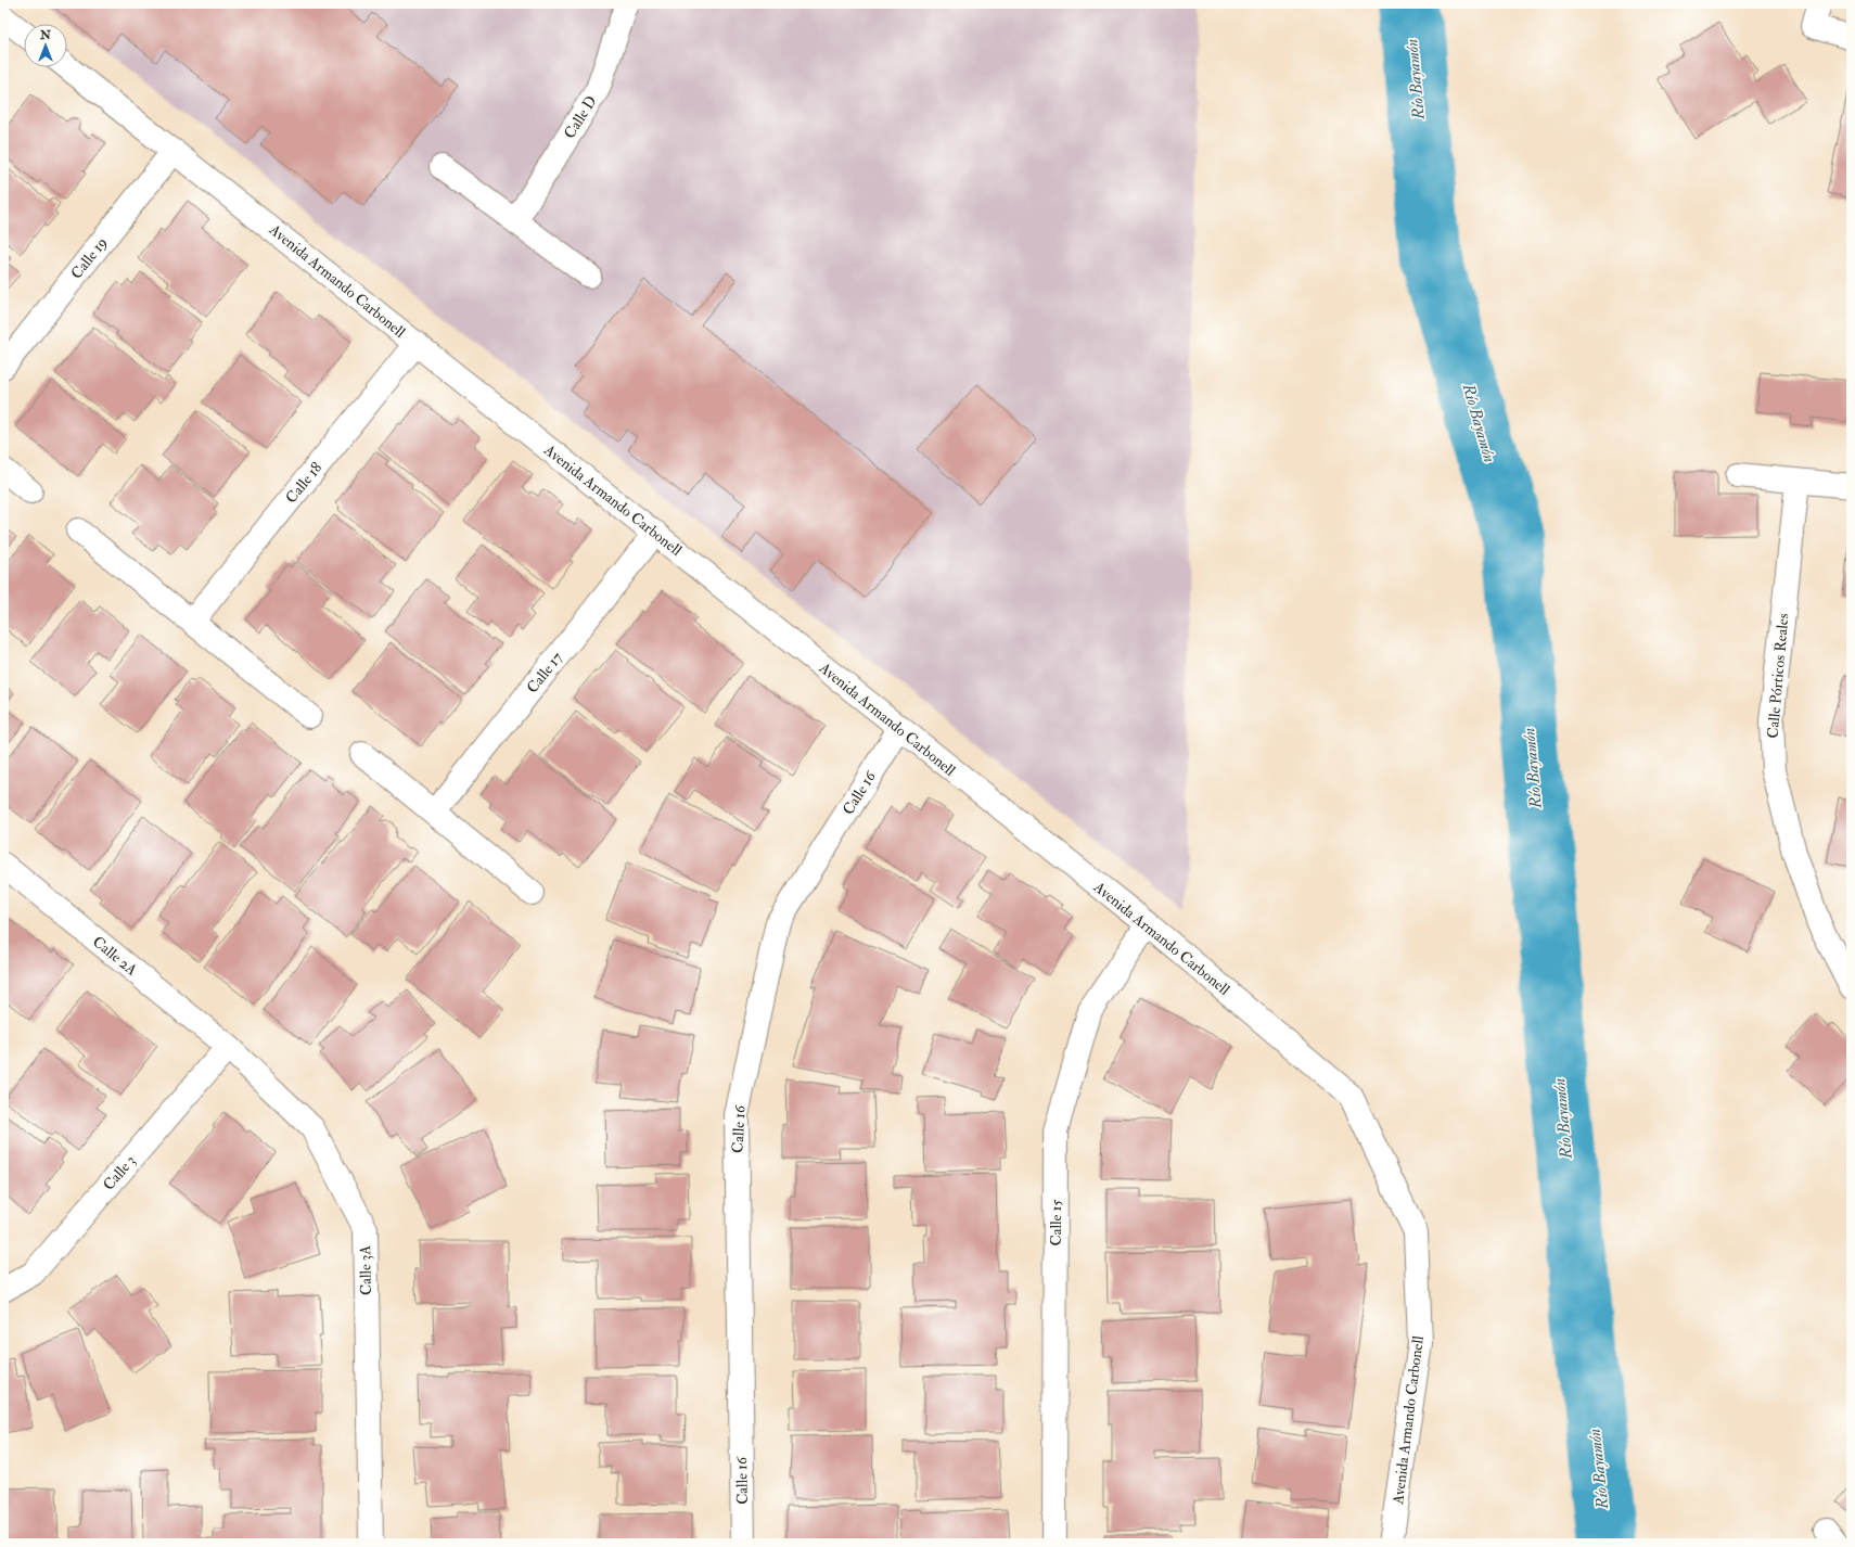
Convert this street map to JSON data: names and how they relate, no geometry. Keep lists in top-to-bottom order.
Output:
{
  "streets": {
    "street": [
      "Calle D",
      "Calle 19",
      "Avenida Armando Carbonell",
      "Calle 18",
      "Calle 17",
      "Calle Pórticos Reales",
      "Calle 16",
      "Calle 2A",
      "Calle 3",
      "Calle 15",
      "Calle 3A"
    ]
  },
  "crossings": [
    ["Calle 19", "Avenida Armando Carbonell"],
    ["Avenida Armando Carbonell", "Calle 18"],
    ["Avenida Armando Carbonell", "Calle 17"],
    ["Avenida Armando Carbonell", "Calle 16"],
    ["Avenida Armando Carbonell", "Calle 15"],
    ["Calle 2A", "Calle 3"],
    ["Calle 2A", "Calle 3A"],
    ["Calle 3", "Calle 3A"]
  ],
  "water": ["Río Bayamón"],
  "north": "top"
}
